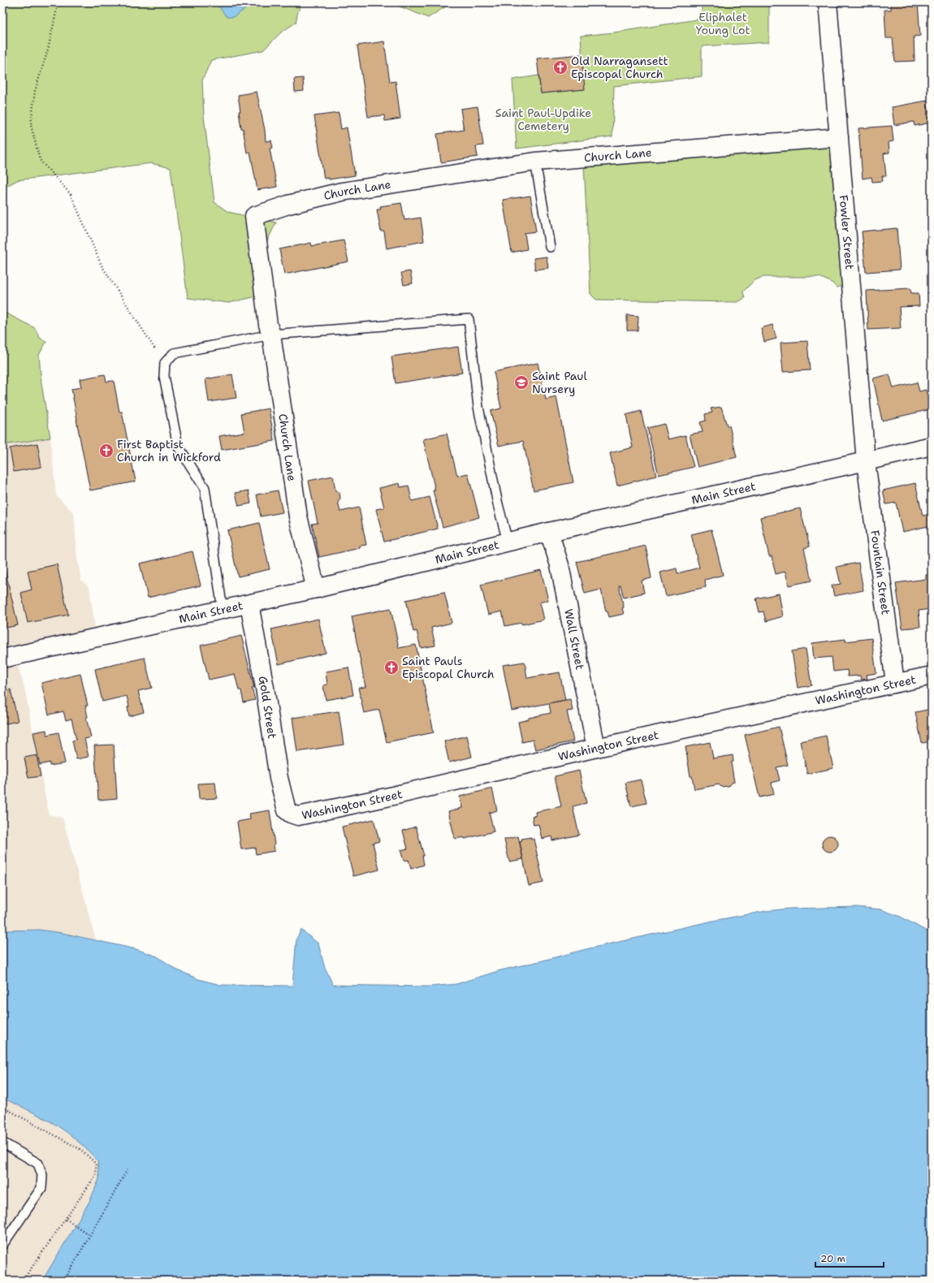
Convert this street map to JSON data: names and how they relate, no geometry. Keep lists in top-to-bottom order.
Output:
{
  "streets": {
    "street": [
      "Church Lane",
      "Fowler Street",
      "Main Street",
      "Fountain Street",
      "Wall Street",
      "Washington Street",
      "Gold Street"
    ]
  },
  "crossings": [
    ["Church Lane", "Fowler Street"],
    ["Church Lane", "Main Street"],
    ["Fowler Street", "Main Street"],
    ["Fowler Street", "Fountain Street"],
    ["Main Street", "Fountain Street"],
    ["Main Street", "Wall Street"],
    ["Main Street", "Gold Street"],
    ["Fountain Street", "Washington Street"],
    ["Wall Street", "Washington Street"],
    ["Washington Street", "Gold Street"]
  ],
  "parks": ["Eliphalet Young Lot", "Saint Paul-Updike Cemetery"],
  "places": {
    "church": ["Old Narragansett Episcopal Church", "First Baptist Church in Wickford", "Saint Pauls Episcopal Church"],
    "school or university": ["Saint Paul Nursery"]
  },
  "scale_bar": "20 m"
}
